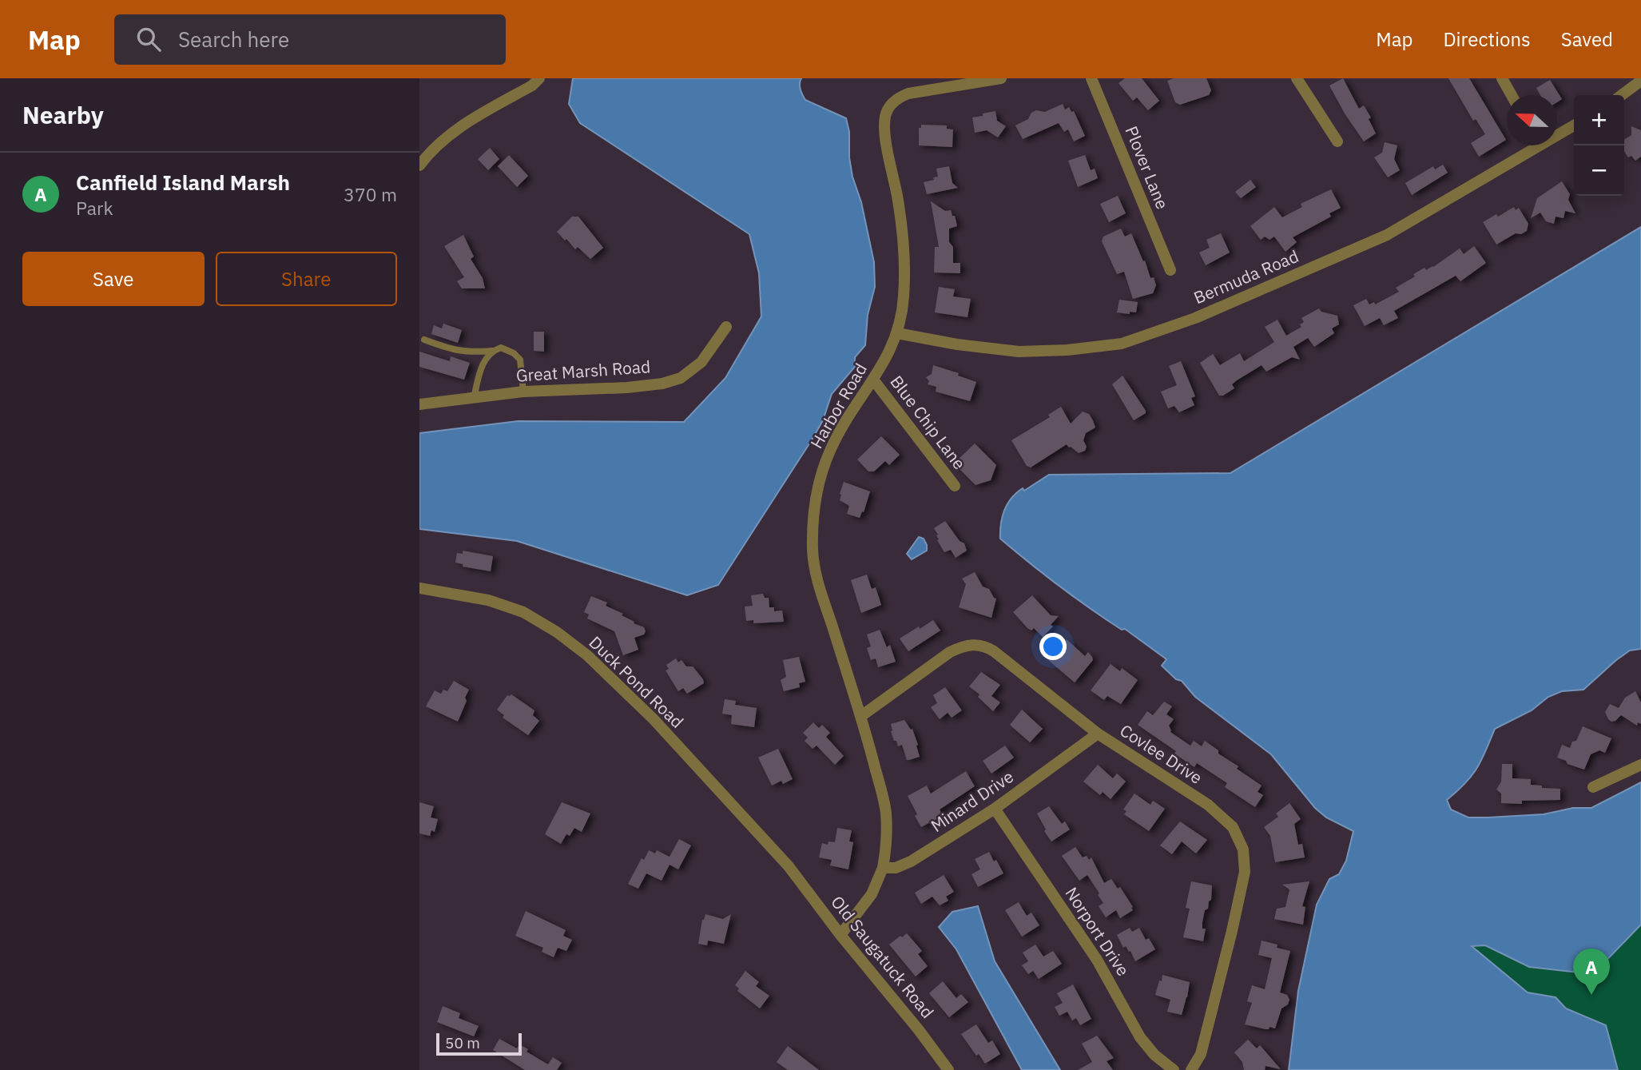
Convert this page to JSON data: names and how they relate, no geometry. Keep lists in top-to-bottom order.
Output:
{
  "streets": {
    "street": [
      "Plover Lane",
      "Bermuda Road",
      "Great Marsh Road",
      "Harbor Road",
      "Blue Chip Lane",
      "Duck Pond Road",
      "Covlee Drive",
      "Minard Drive",
      "Norport Drive",
      "Old Saugatuck Road"
    ]
  },
  "crossings": [
    ["Bermuda Road", "Harbor Road"],
    ["Harbor Road", "Blue Chip Lane"],
    ["Harbor Road", "Covlee Drive"],
    ["Harbor Road", "Minard Drive"],
    ["Duck Pond Road", "Old Saugatuck Road"],
    ["Covlee Drive", "Minard Drive"],
    ["Minard Drive", "Norport Drive"]
  ],
  "scale_bar": "50 m",
  "north": "left",
  "page": {
    "header": "Map",
    "search": "Search here",
    "nav": ["Map", "Directions", "Saved"],
    "heading": "Nearby",
    "map_buttons": ["+", "−"],
    "list": [
      {
        "mark": "A",
        "name": "Canfield Island Marsh",
        "note": "Park",
        "value": "370 m"
      }
    ],
    "buttons": ["Save", "Share"],
    "pins": "A",
    "scale": "50 m"
  }
}
